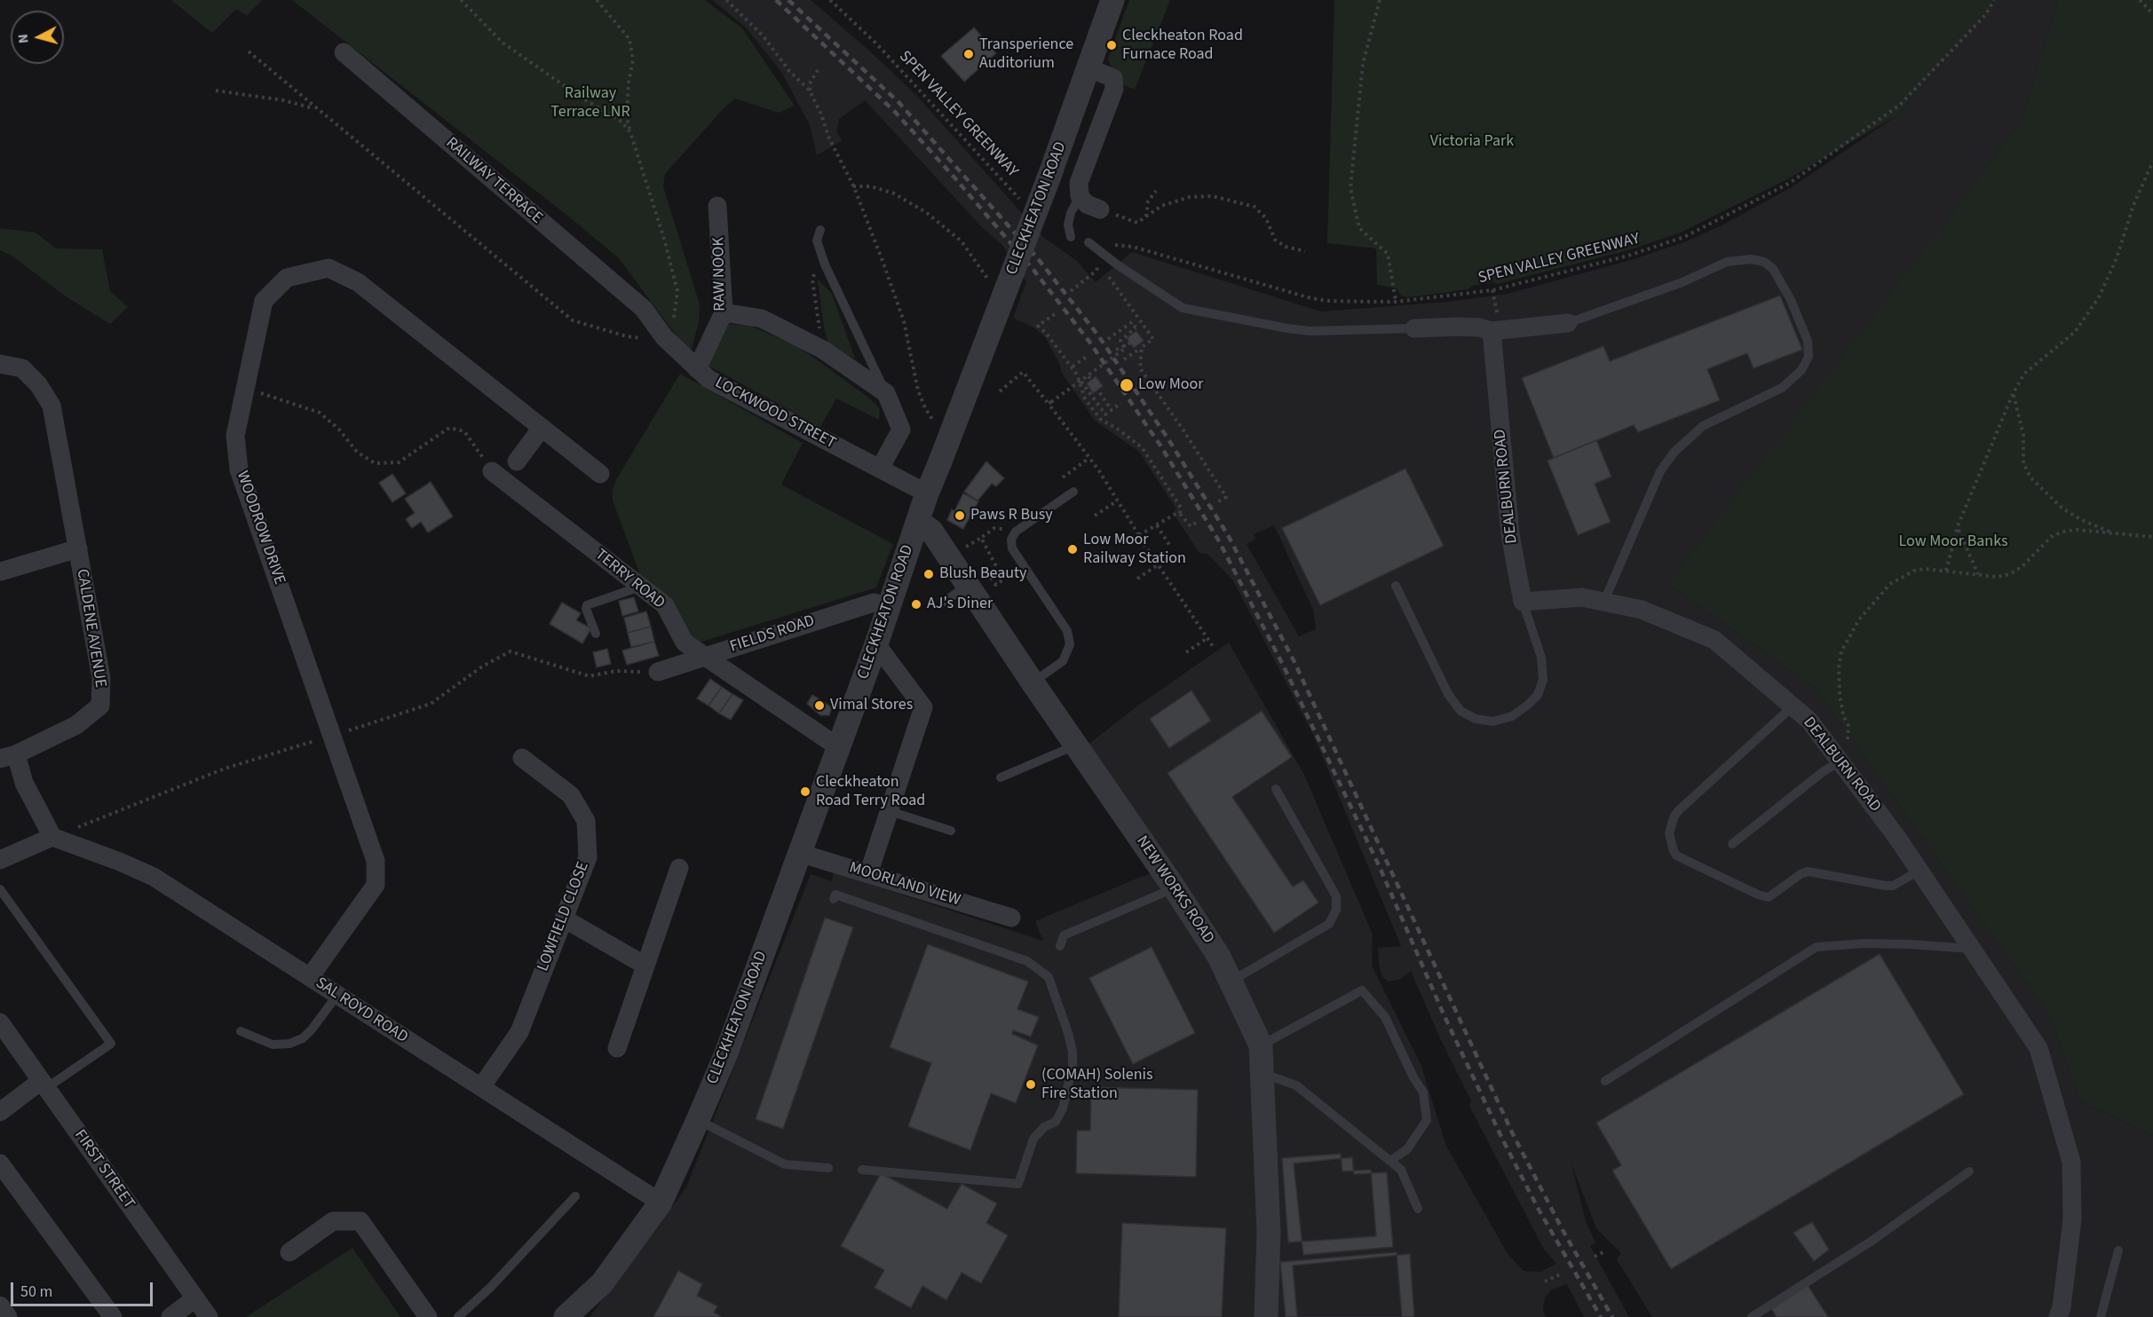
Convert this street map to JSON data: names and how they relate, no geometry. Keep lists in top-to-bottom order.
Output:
{
  "streets": {
    "street": [
      "RAILWAY TERRACE",
      "CLECKHEATON ROAD",
      "RAW NOOK",
      "LOCKWOOD STREET",
      "DEALBURN ROAD",
      "WOODROW DRIVE",
      "TERRY ROAD",
      "CALDENE AVENUE",
      "FIELDS ROAD",
      "MOORLAND VIEW",
      "NEW WORKS ROAD",
      "LOWFIELD CLOSE",
      "SAL ROYD ROAD",
      "FIRST STREET"
    ],
    "path": ["SPEN VALLEY GREENWAY"]
  },
  "crossings": [
    ["RAILWAY TERRACE", "LOCKWOOD STREET"],
    ["CLECKHEATON ROAD", "LOCKWOOD STREET"],
    ["CLECKHEATON ROAD", "TERRY ROAD"],
    ["CLECKHEATON ROAD", "FIELDS ROAD"],
    ["CLECKHEATON ROAD", "MOORLAND VIEW"],
    ["CLECKHEATON ROAD", "NEW WORKS ROAD"],
    ["CLECKHEATON ROAD", "SAL ROYD ROAD"],
    ["RAW NOOK", "LOCKWOOD STREET"],
    ["WOODROW DRIVE", "SAL ROYD ROAD"],
    ["TERRY ROAD", "FIELDS ROAD"],
    ["CALDENE AVENUE", "SAL ROYD ROAD"],
    ["LOWFIELD CLOSE", "SAL ROYD ROAD"]
  ],
  "parks": ["Railway Terrace LNR", "Victoria Park", "Low Moor Banks"],
  "places": [
    "Cleckheaton Road Furnace Road",
    "Transperience Auditorium",
    "Low Moor",
    "Paws R Busy",
    "Low Moor Railway Station",
    "Blush Beauty",
    "AJ's Diner",
    "Vimal Stores",
    "Cleckheaton Road Terry Road",
    "(COMAH) Solenis Fire Station"
  ],
  "scale_bar": "50 m",
  "north": "left"
}
